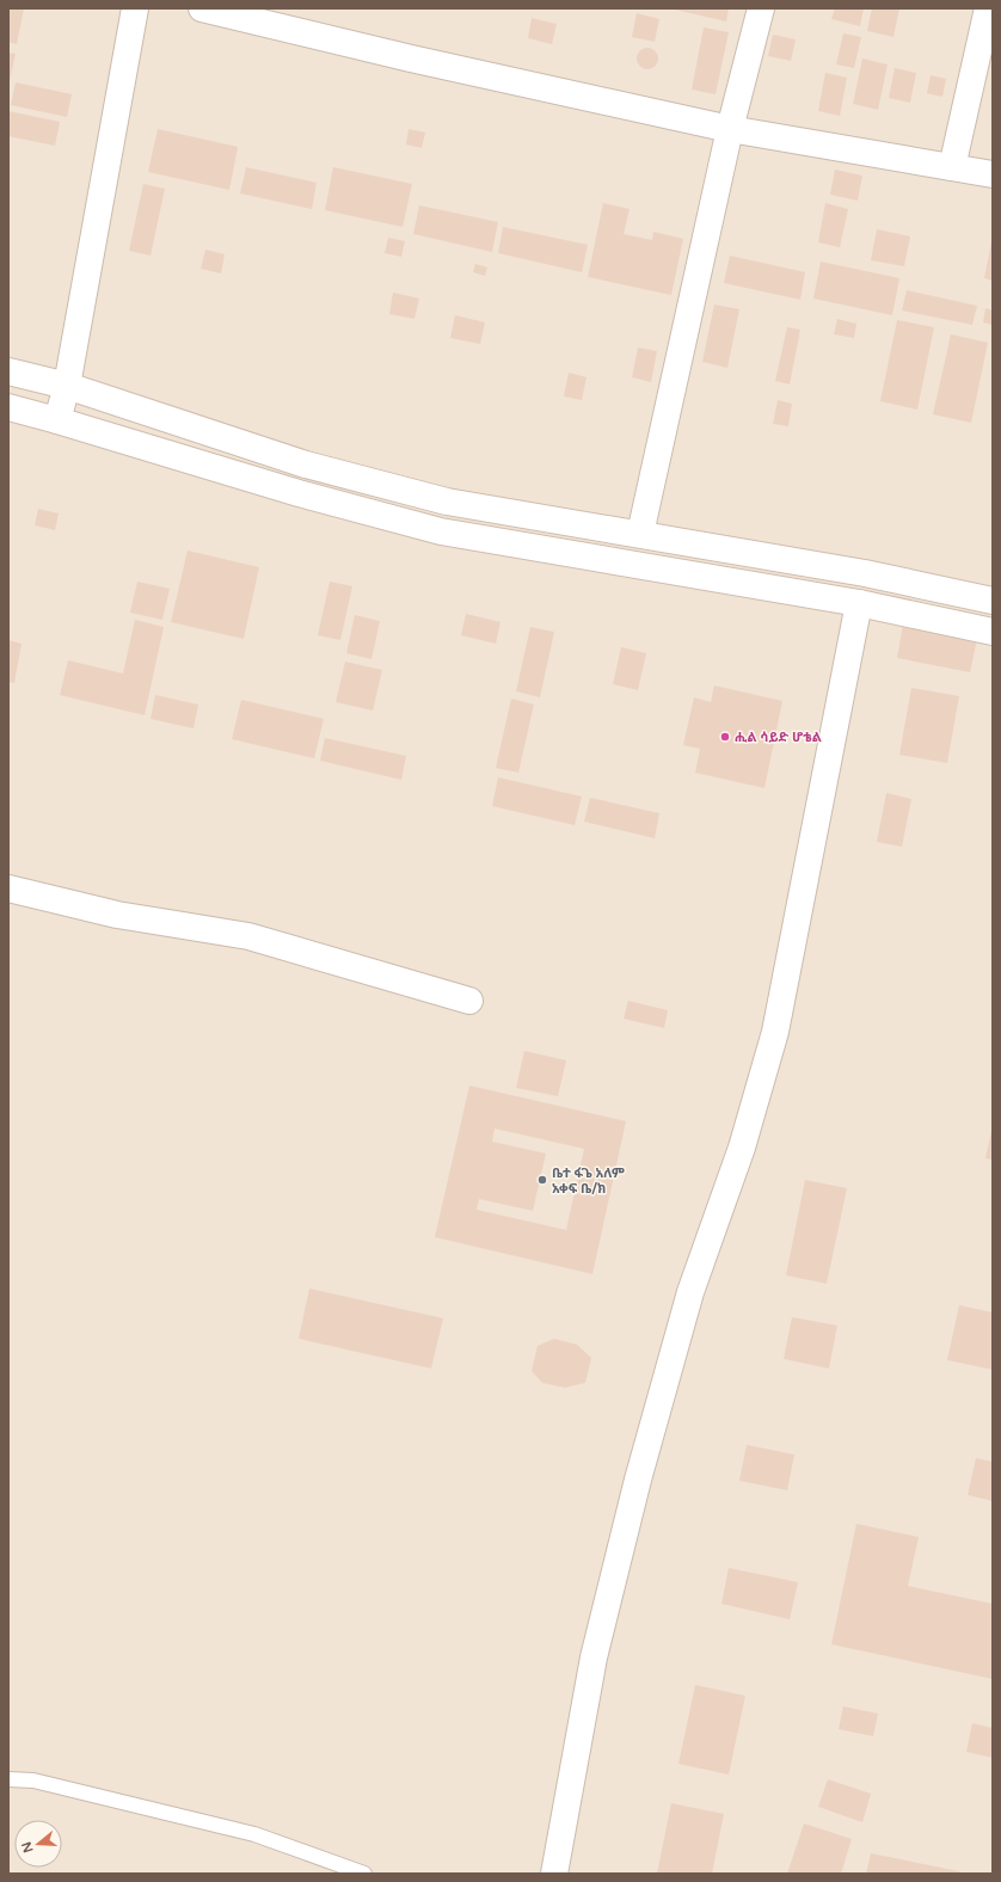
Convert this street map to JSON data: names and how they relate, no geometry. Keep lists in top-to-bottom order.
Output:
{
  "places": ["ሒል ሳይድ ሆቴል", "ቤተ ፋጌ አለም አቀፍ ቤ/ክ"],
  "north": "left"
}
